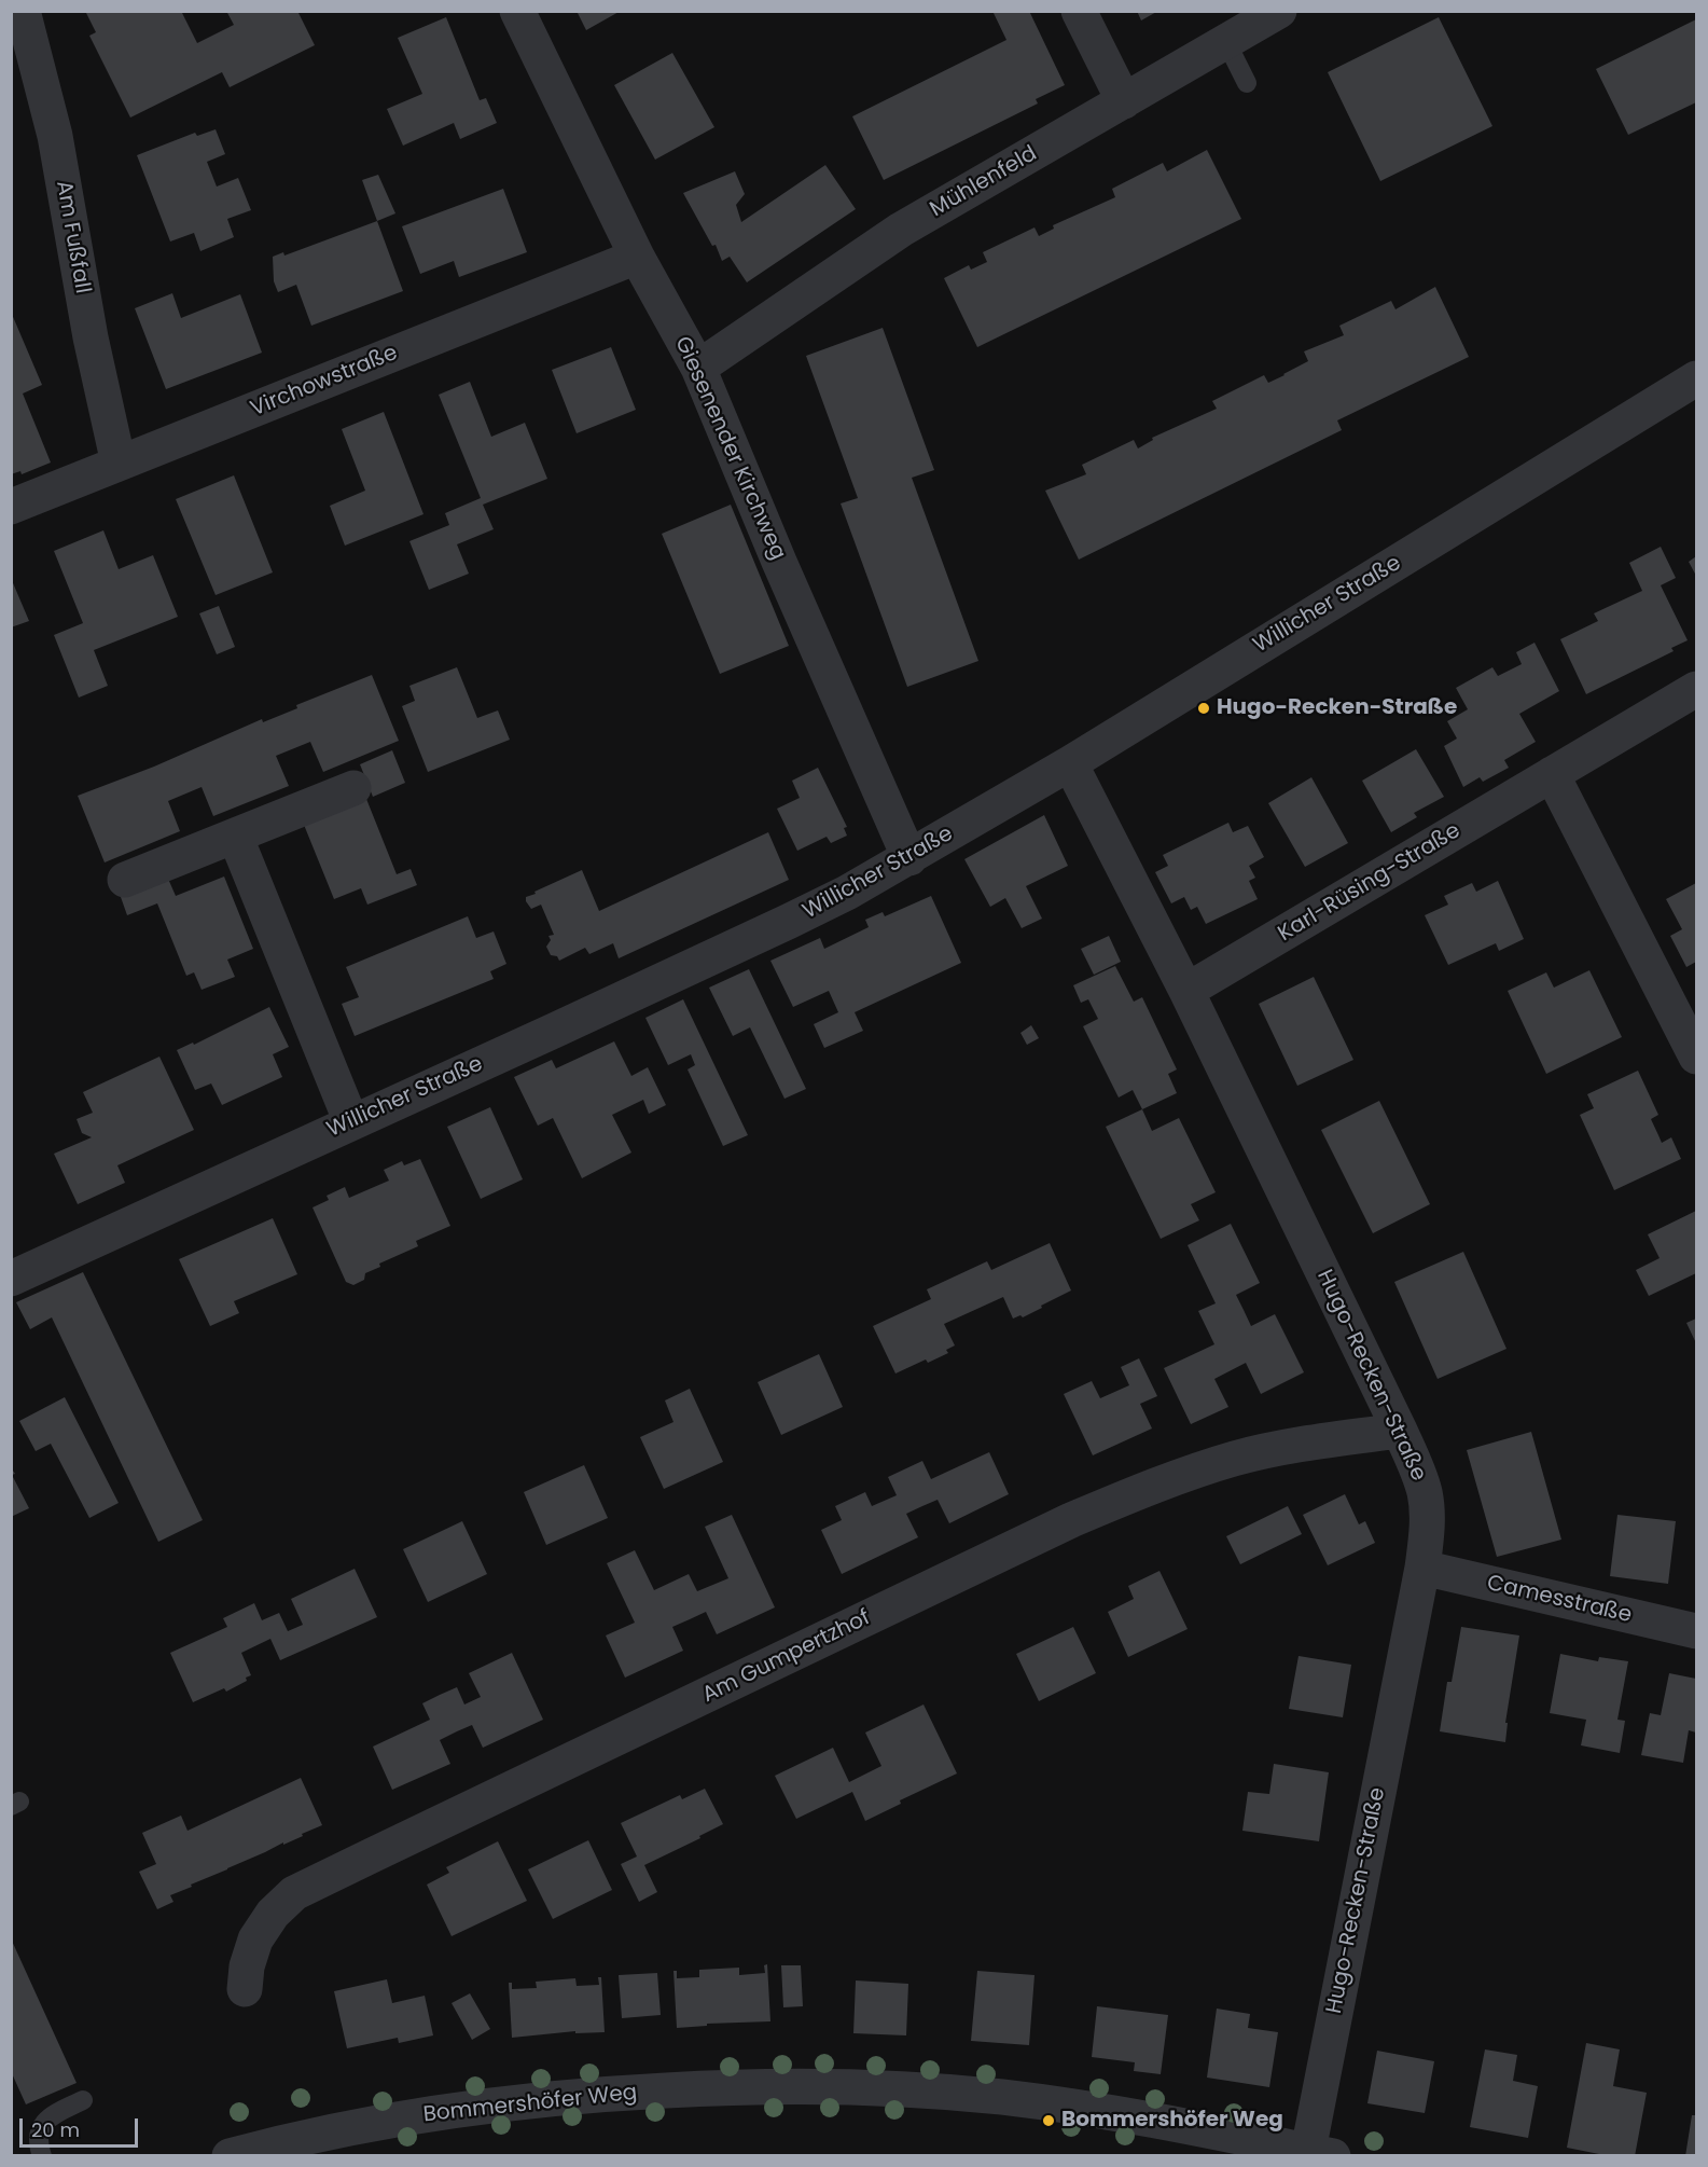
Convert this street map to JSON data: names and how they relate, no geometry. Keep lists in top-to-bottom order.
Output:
{
  "streets": {
    "street": [
      "Mühlenfeld",
      "Am Fußfall",
      "Virchowstraße",
      "Giesenender Kirchweg",
      "Willicher Straße",
      "Karl-Rüsing-Straße",
      "Hugo-Recken-Straße",
      "Camesstraße",
      "Am Gumpertzhof",
      "Bommershöfer Weg"
    ]
  },
  "crossings": [
    ["Mühlenfeld", "Giesenender Kirchweg"],
    ["Am Fußfall", "Virchowstraße"],
    ["Virchowstraße", "Giesenender Kirchweg"],
    ["Giesenender Kirchweg", "Willicher Straße"],
    ["Willicher Straße", "Hugo-Recken-Straße"],
    ["Karl-Rüsing-Straße", "Hugo-Recken-Straße"],
    ["Hugo-Recken-Straße", "Camesstraße"],
    ["Hugo-Recken-Straße", "Am Gumpertzhof"],
    ["Hugo-Recken-Straße", "Bommershöfer Weg"]
  ],
  "places": ["Hugo-Recken-Straße", "Bommershöfer Weg"],
  "scale_bar": "20 m"
}
